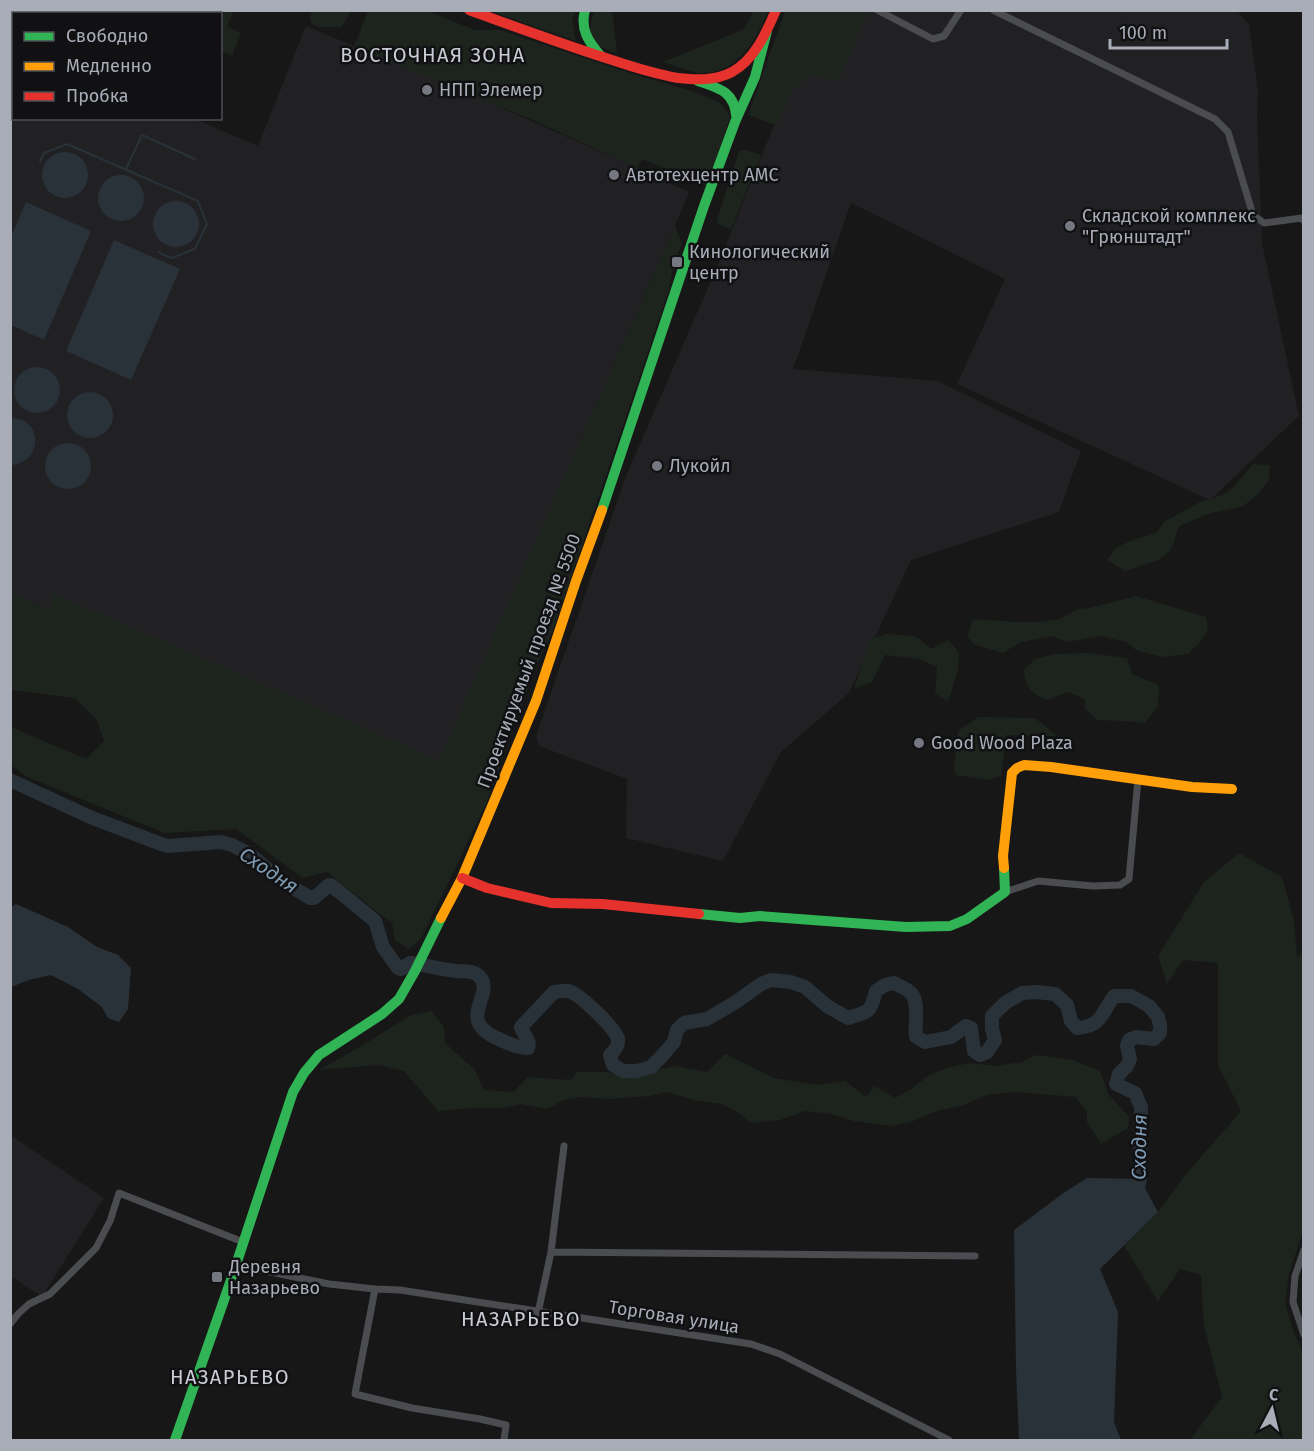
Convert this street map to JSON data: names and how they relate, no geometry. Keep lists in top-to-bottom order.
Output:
{
  "streets": {
    "street": ["Проектируемый проезд № 5500", "Торговая улица"]
  },
  "crossings": [
    ["Проектируемый проезд № 5500", "Торговая улица"]
  ],
  "districts": ["ВОСТОЧНАЯ ЗОНА", "НАЗАРЬЕВО", "НАЗАРЬЕВО"],
  "water": ["Сходня"],
  "places": {
    "other": [
      "НПП Элемер",
      "Автотехцентр АМС",
      "Складской комплекс \"Грюнштадт\"",
      "Лукойл",
      "Good Wood Plaza"
    ],
    "transit": ["Кинологический центр", "Деревня Назарьево"]
  },
  "legend": ["Свободно", "Медленно", "Пробка"],
  "scale_bar": "100 m",
  "north": "top"
}
